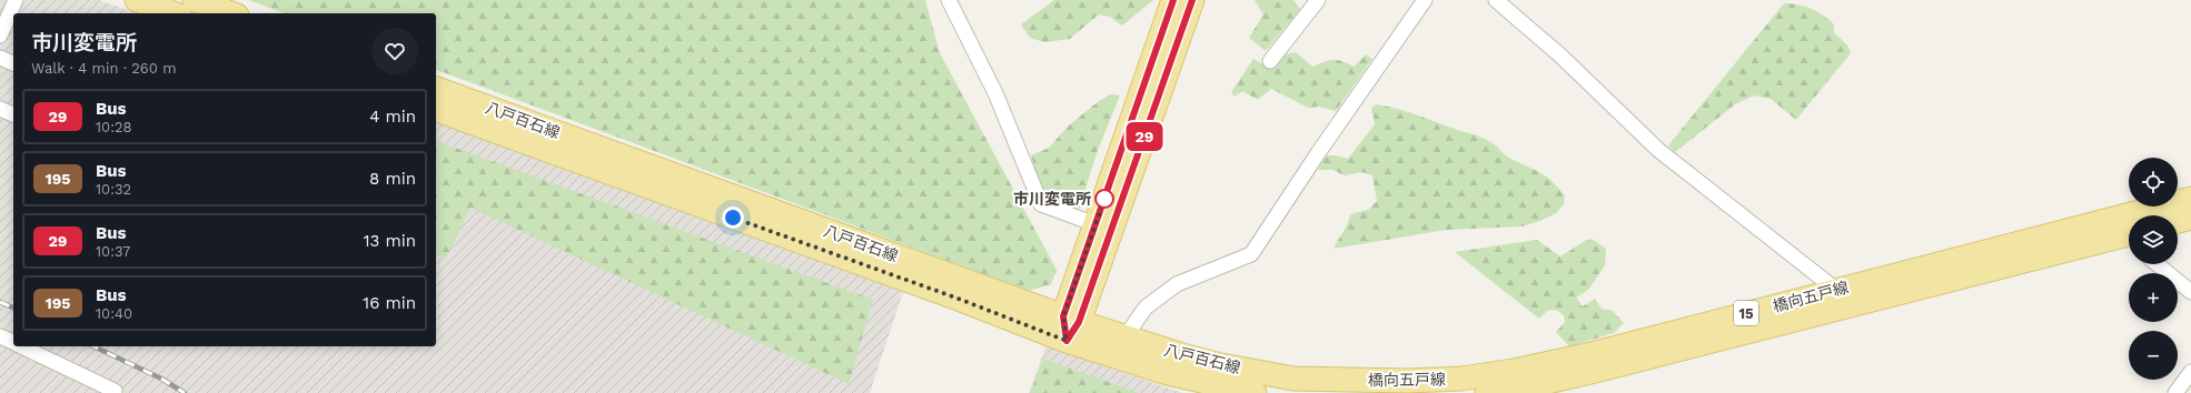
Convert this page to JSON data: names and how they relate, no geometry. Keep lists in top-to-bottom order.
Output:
{
  "streets": {
    "main road": ["八戸百石線", "橋向五戸線", "15"]
  },
  "crossings": [
    ["八戸百石線", "橋向五戸線"]
  ],
  "places": ["市川変電所"],
  "lines": ["bus line 29"],
  "page": {
    "on_map": "29",
    "heading": ["市川変電所", "Walk · 4 min · 260 m"],
    "list": [
      {
        "mark": "29",
        "name": "Bus",
        "note": "10:28",
        "value": "4 min"
      },
      {
        "mark": "195",
        "name": "Bus",
        "note": "10:32",
        "value": "8 min"
      },
      {
        "mark": "29",
        "name": "Bus",
        "note": "10:37",
        "value": "13 min"
      },
      {
        "mark": "195",
        "name": "Bus",
        "note": "10:40",
        "value": "16 min"
      }
    ],
    "map_buttons": ["+", "−"]
  }
}
